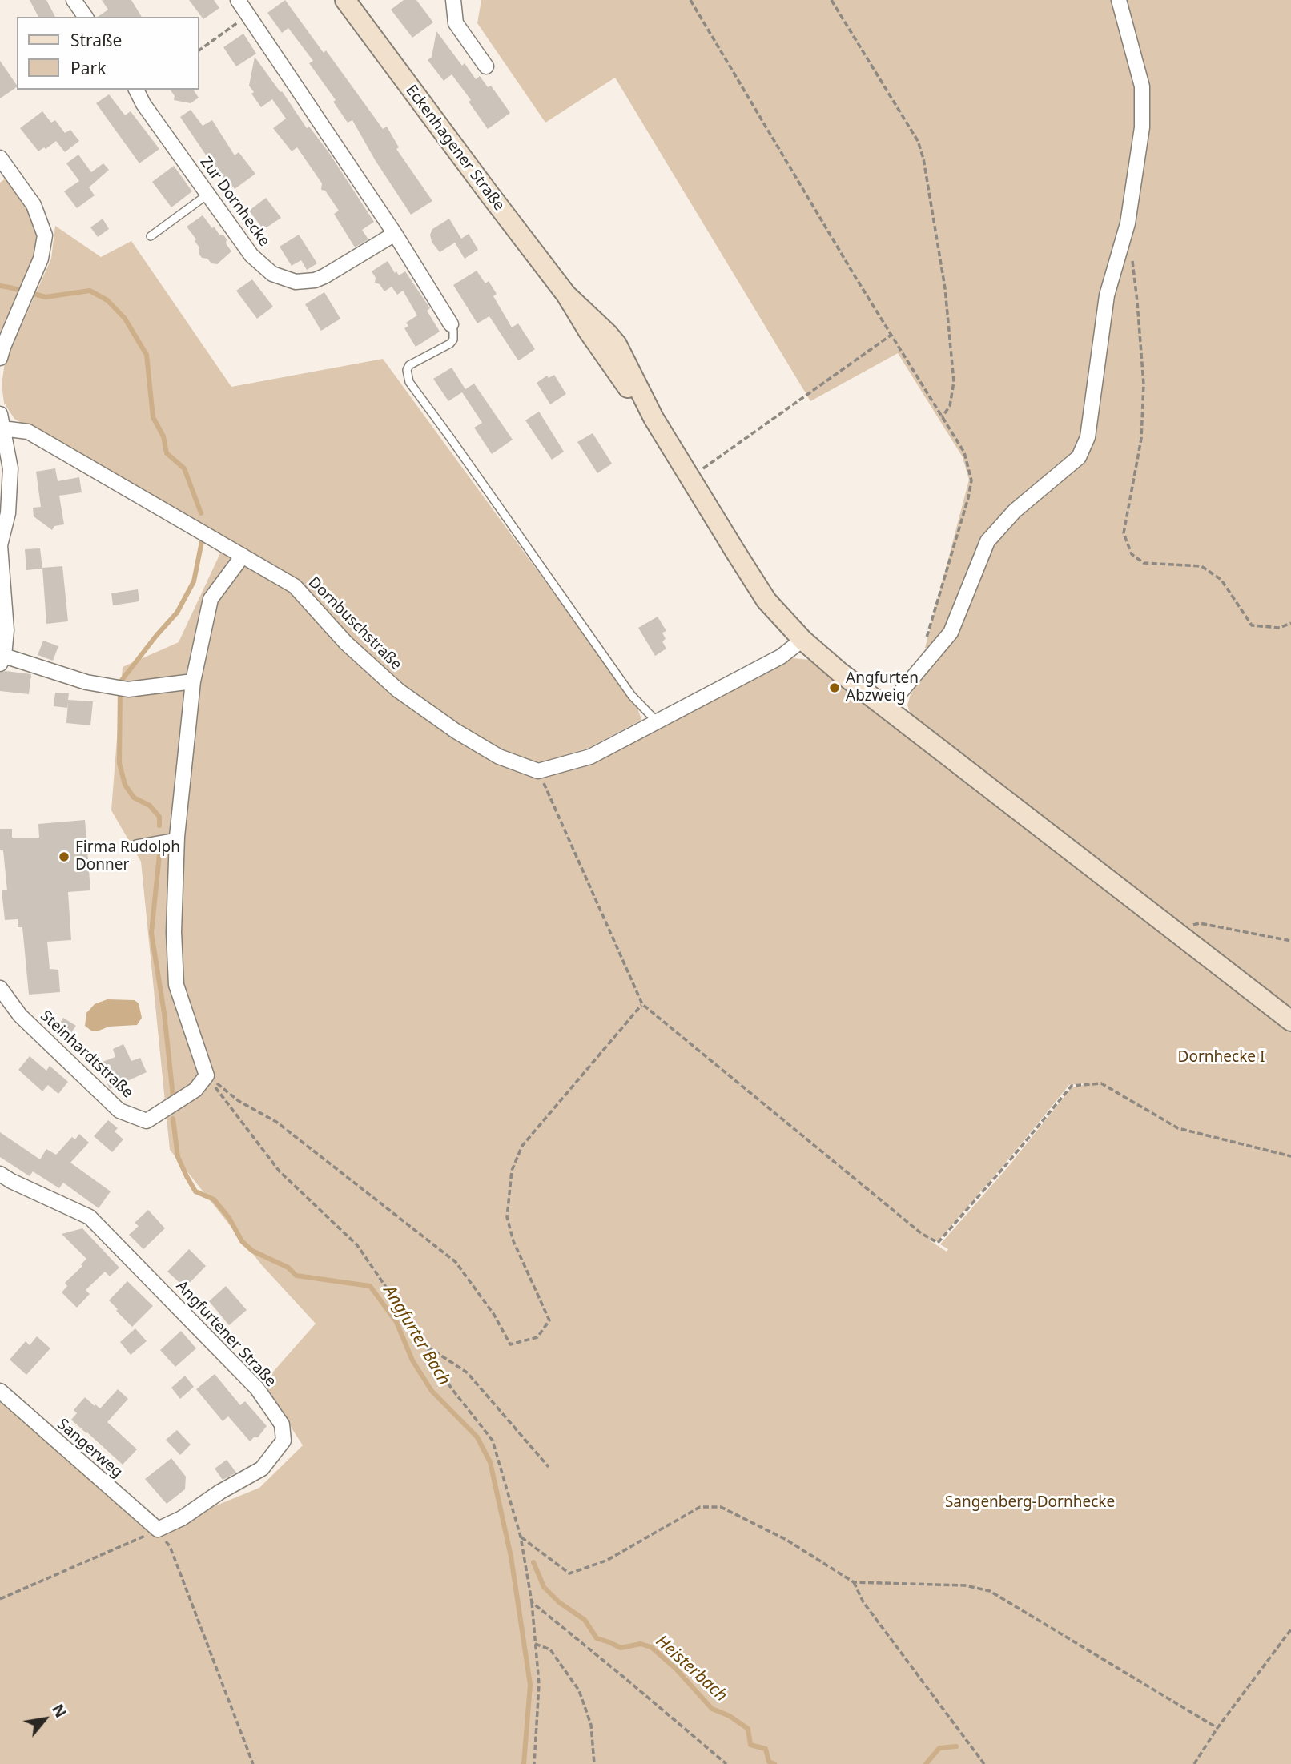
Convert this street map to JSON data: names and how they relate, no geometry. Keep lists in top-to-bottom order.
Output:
{
  "streets": {
    "main road": ["Eckenhagener Straße"],
    "street": [
      "Zur Dornhecke",
      "Dornbuschstraße",
      "Steinhardtstraße",
      "Angfurtener Straße",
      "Sangerweg"
    ]
  },
  "crossings": [
    ["Angfurtener Straße", "Sangerweg"]
  ],
  "water": ["Angfurter Bach", "Heisterbach"],
  "parks": ["Dornhecke I", "Sangenberg-Dornhecke"],
  "places": ["Angfurten Abzweig", "Firma Rudolph Donner"],
  "legend": ["Straße", "Park"],
  "north": "top right"
}
